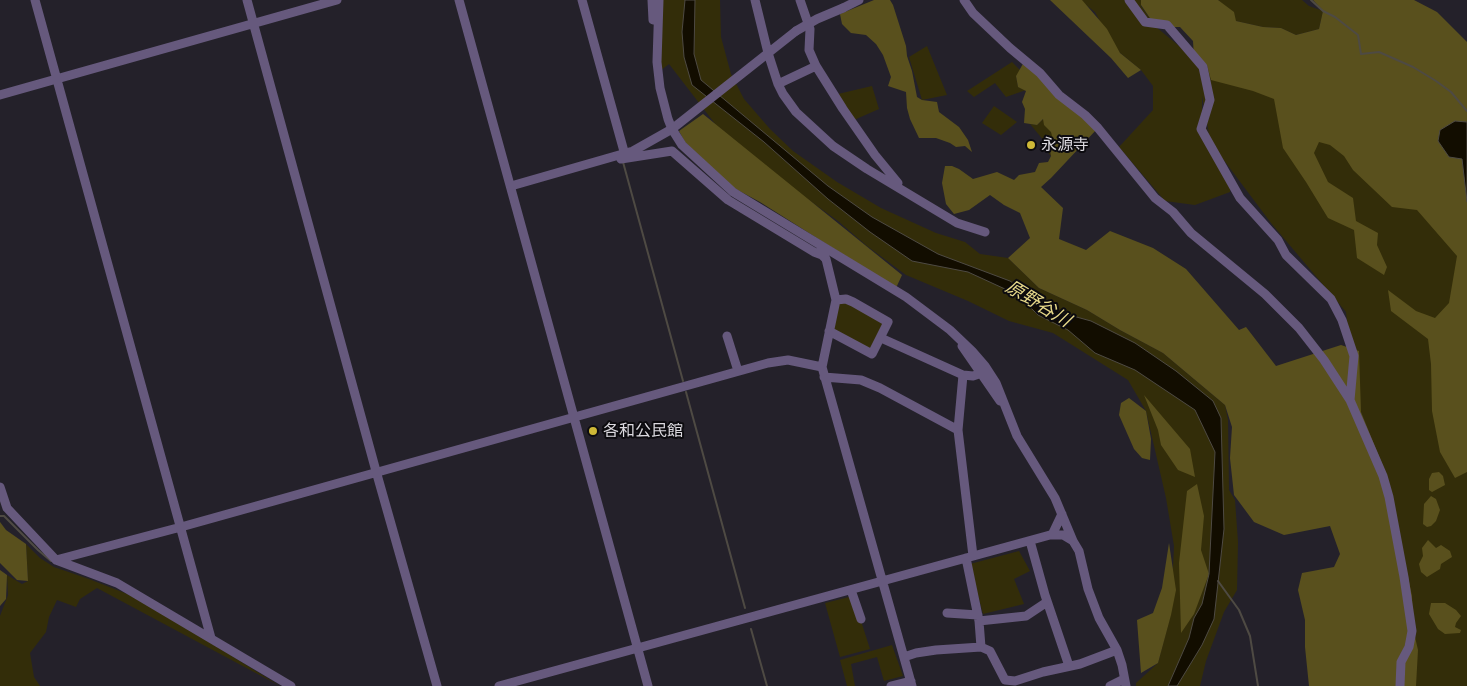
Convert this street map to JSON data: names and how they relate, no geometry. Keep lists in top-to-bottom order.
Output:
{
  "water": ["原野谷川"],
  "places": ["永源寺", "各和公民館"]
}
